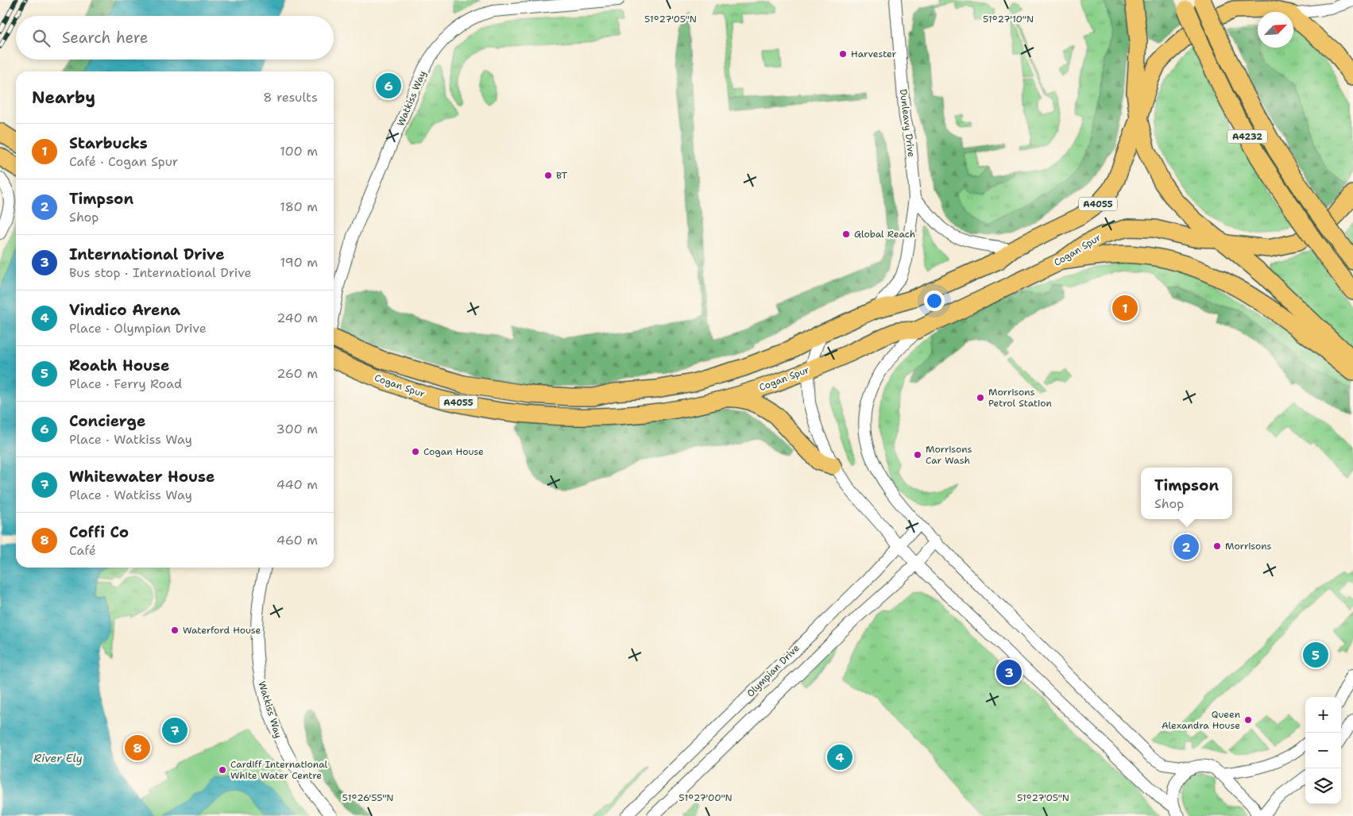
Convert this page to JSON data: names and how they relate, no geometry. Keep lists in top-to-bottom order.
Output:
{
  "streets": {
    "main road": ["A4232", "A4055", "Cogan Spur"],
    "street": ["Watkiss Way", "Dunleavy Drive", "Olympian Drive"]
  },
  "crossings": [
    ["Dunleavy Drive", "Cogan Spur"]
  ],
  "water": ["River Ely"],
  "places": [
    "Harvester",
    "BT",
    "Global Reach",
    "Morrisons Petrol Station",
    "Cogan House",
    "Morrisons Car Wash",
    "Morrisons",
    "Waterford House",
    "Queen Alexandra House",
    "Cardiff International White Water Centre"
  ],
  "north": "top right",
  "page": {
    "search": "Search here",
    "pins": [
      "6",
      "1",
      "2",
      "5",
      "3",
      "7",
      "8",
      "4"
    ],
    "heading": ["Nearby", "8 results"],
    "list": [
      {
        "mark": "1",
        "name": "Starbucks",
        "note": "Café · Cogan Spur",
        "value": "100 m"
      },
      {
        "mark": "2",
        "name": "Timpson",
        "note": "Shop",
        "value": "180 m"
      },
      {
        "mark": "3",
        "name": "International Drive",
        "note": "Bus stop · International Drive",
        "value": "190 m"
      },
      {
        "mark": "4",
        "name": "Vindico Arena",
        "note": "Place · Olympian Drive",
        "value": "240 m"
      },
      {
        "mark": "5",
        "name": "Roath House",
        "note": "Place · Ferry Road",
        "value": "260 m"
      },
      {
        "mark": "6",
        "name": "Concierge",
        "note": "Place · Watkiss Way",
        "value": "300 m"
      },
      {
        "mark": "7",
        "name": "Whitewater House",
        "note": "Place · Watkiss Way",
        "value": "440 m"
      },
      {
        "mark": "8",
        "name": "Coffi Co",
        "note": "Café",
        "value": "460 m"
      }
    ],
    "popup": ["Timpson", "Shop"],
    "map_buttons": ["+", "−"]
  },
  "coordinates": [
    "51°27'05\"N",
    "51°27'10\"N",
    "51°26'55\"N",
    "51°27'00\"N"
  ]
}
